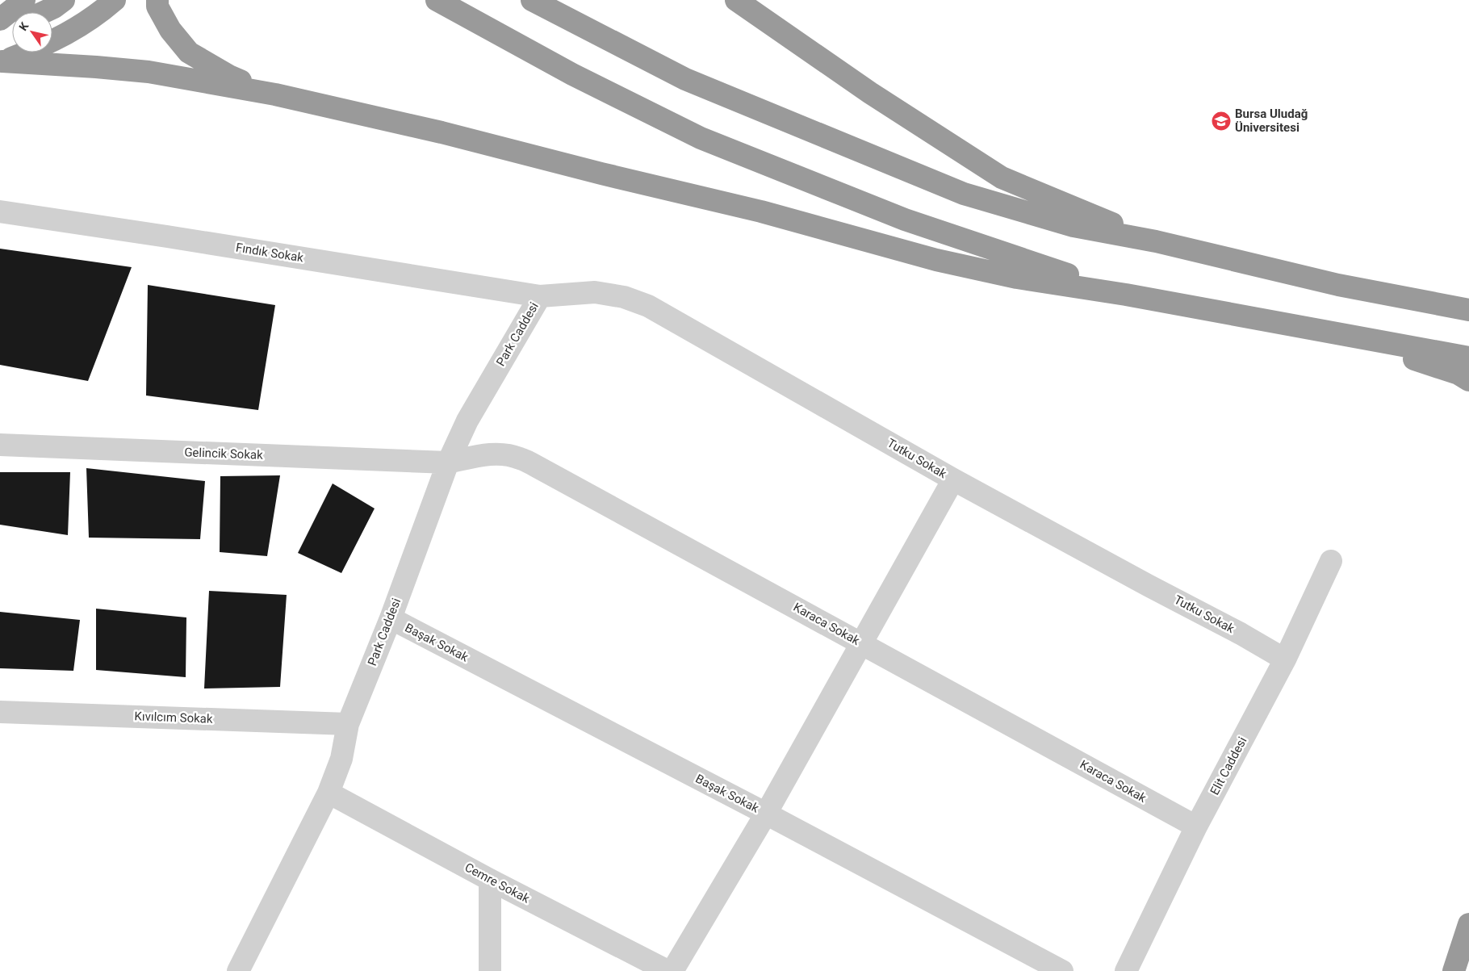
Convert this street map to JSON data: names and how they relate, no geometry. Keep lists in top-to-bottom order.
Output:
{
  "streets": {
    "street": [
      "Fındık Sokak",
      "Park Caddesi",
      "Gelincik Sokak",
      "Tutku Sokak",
      "Karaca Sokak",
      "Başak Sokak",
      "Kıvılcım Sokak",
      "Elit Caddesi",
      "Cemre Sokak"
    ]
  },
  "crossings": [
    ["Fındık Sokak", "Park Caddesi"],
    ["Fındık Sokak", "Tutku Sokak"],
    ["Park Caddesi", "Gelincik Sokak"],
    ["Park Caddesi", "Tutku Sokak"],
    ["Park Caddesi", "Karaca Sokak"],
    ["Park Caddesi", "Başak Sokak"],
    ["Park Caddesi", "Kıvılcım Sokak"],
    ["Park Caddesi", "Cemre Sokak"],
    ["Gelincik Sokak", "Karaca Sokak"],
    ["Tutku Sokak", "Elit Caddesi"],
    ["Karaca Sokak", "Elit Caddesi"]
  ],
  "places": {
    "school or university": ["Bursa Uludağ Üniversitesi"]
  },
  "north": "top left"
}
